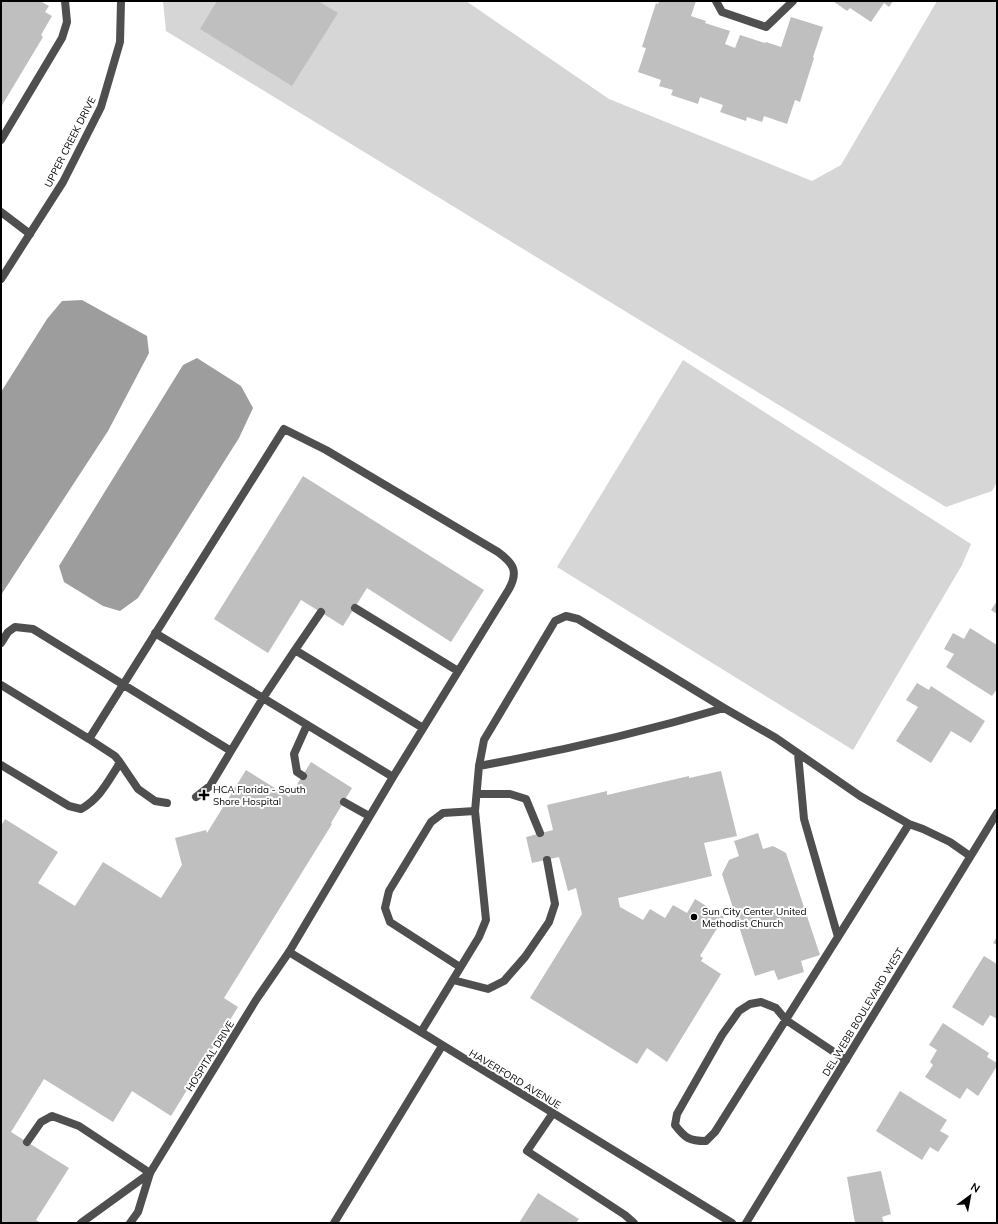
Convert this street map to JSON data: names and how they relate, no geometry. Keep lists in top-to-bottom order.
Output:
{
  "streets": {
    "street": [
      "UPPER CREEK DRIVE",
      "DEL WEBB BOULEVARD WEST",
      "HOSPITAL DRIVE",
      "HAVERFORD AVENUE"
    ]
  },
  "crossings": [
    ["HOSPITAL DRIVE", "HAVERFORD AVENUE"]
  ],
  "places": {
    "health": ["HCA Florida - South Shore Hospital"],
    "other": ["Sun City Center United Methodist Church"]
  },
  "north": "top right"
}
